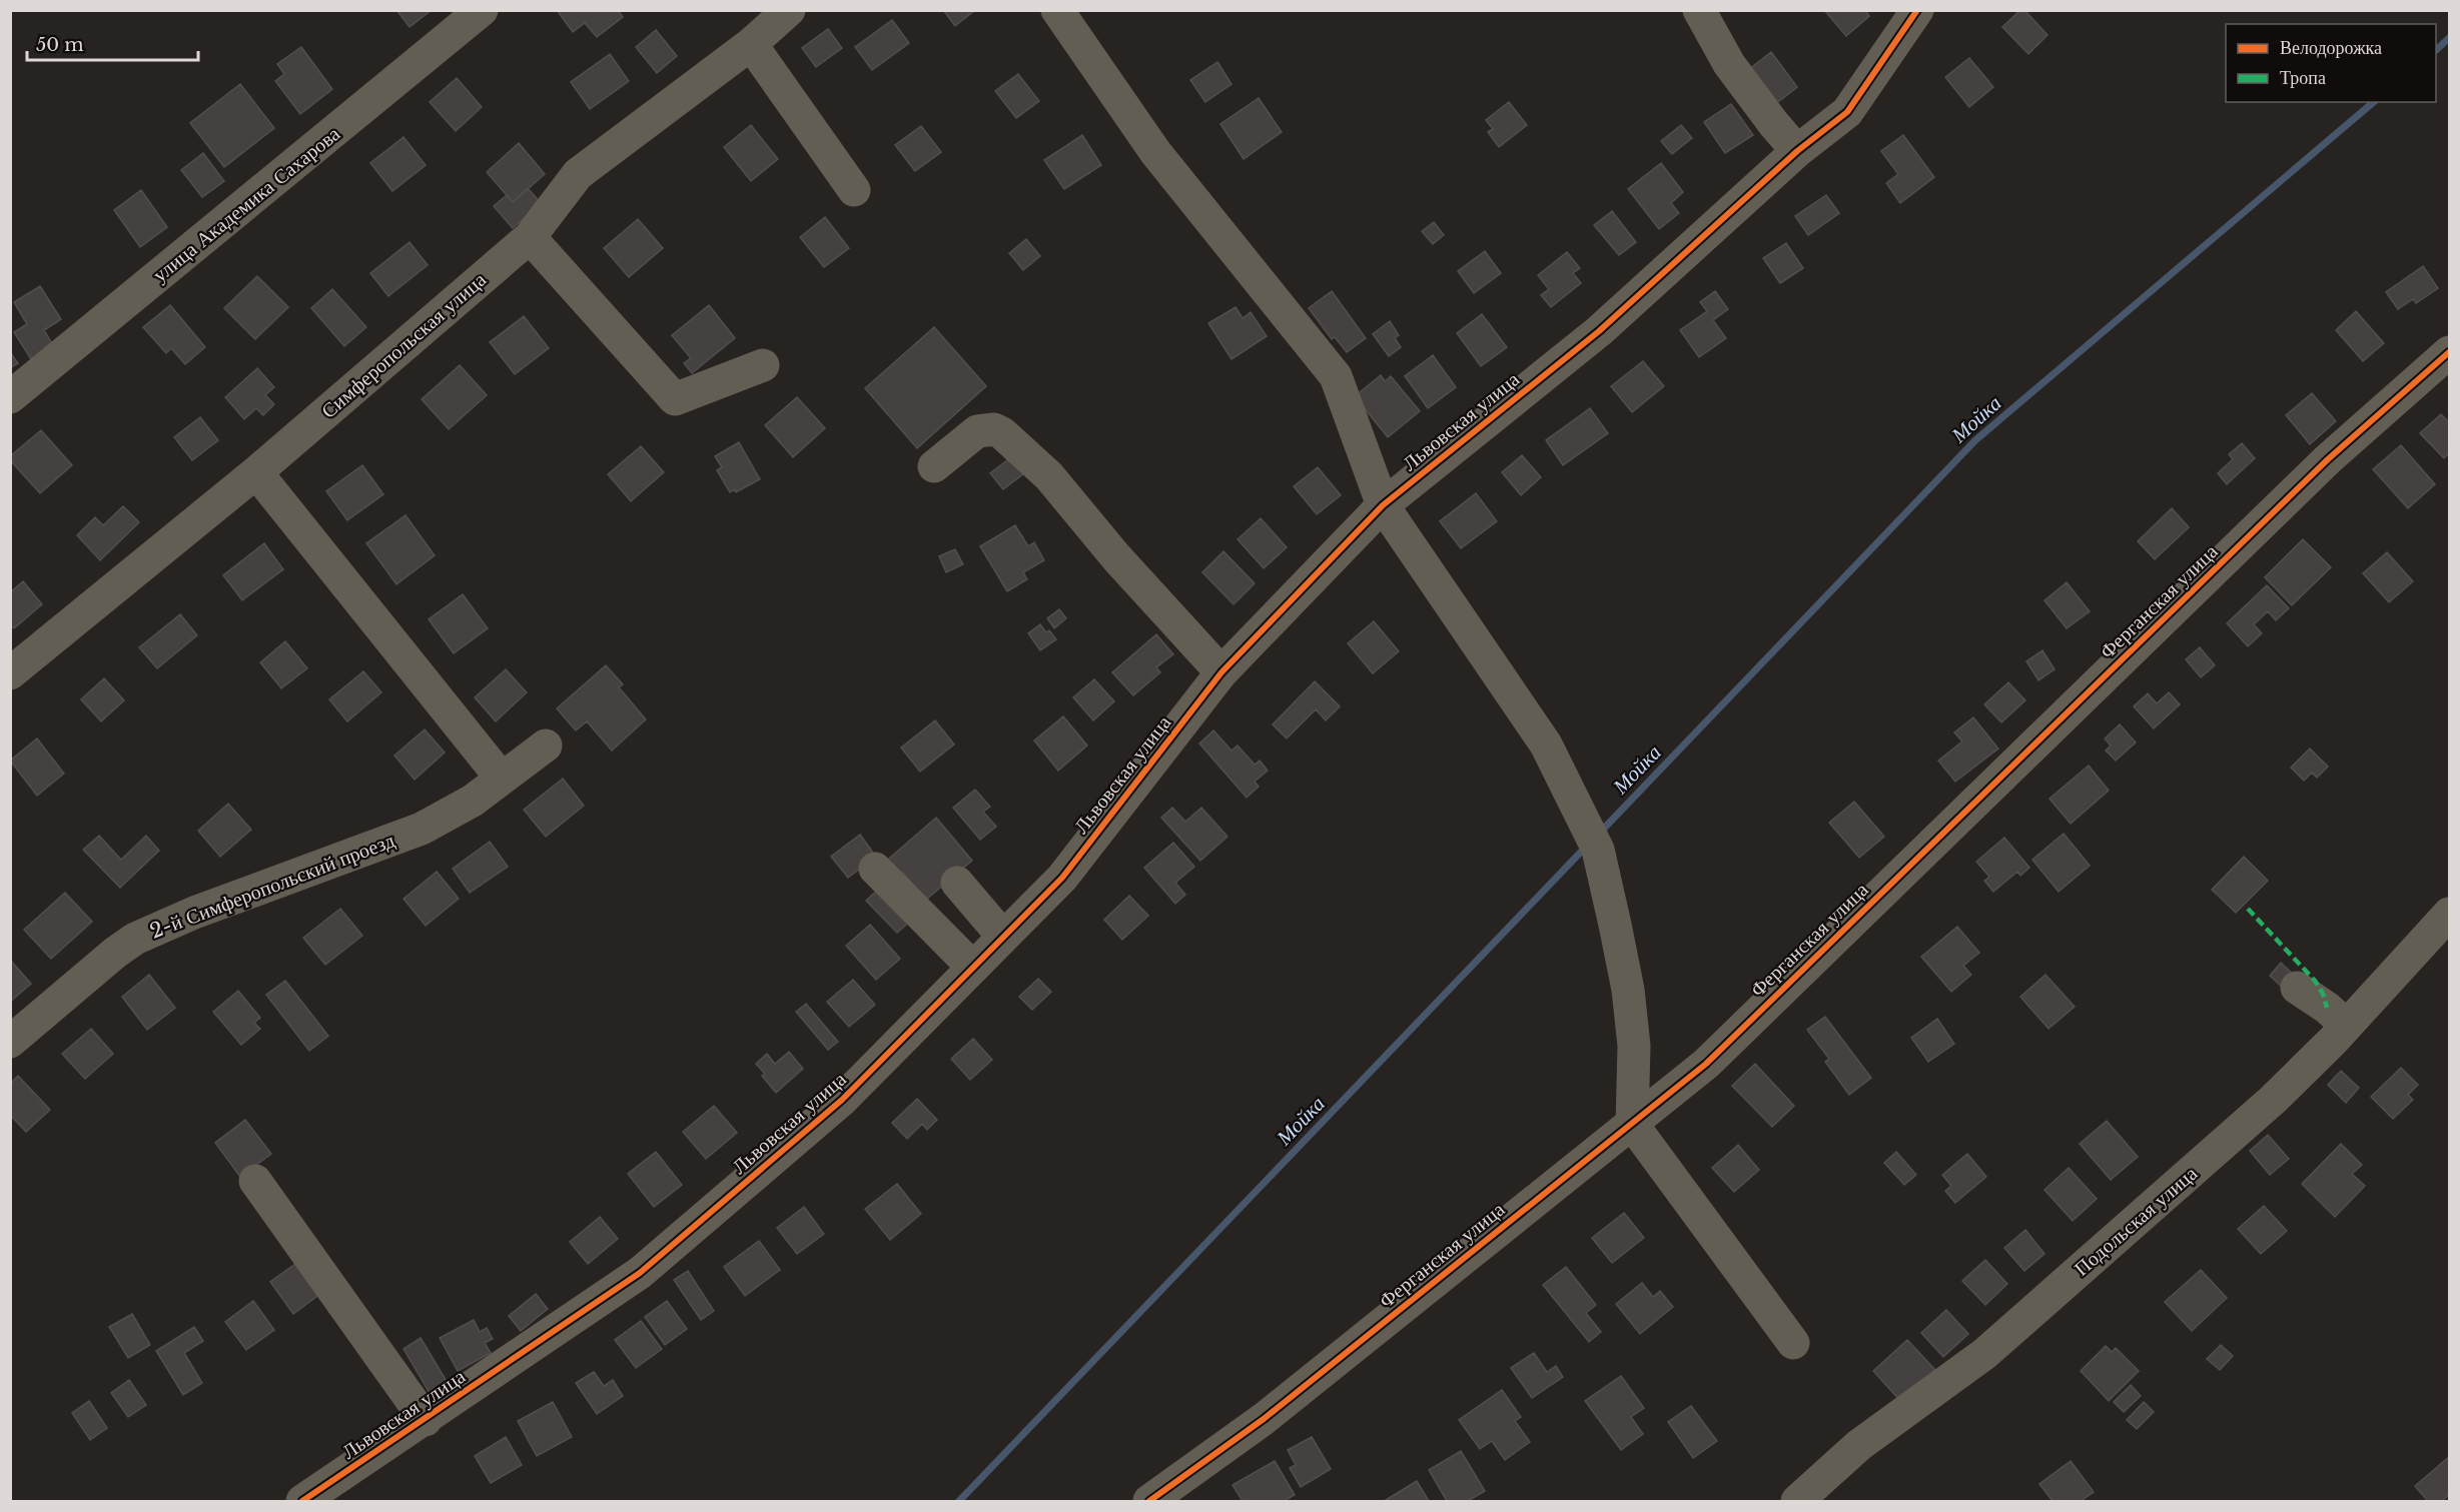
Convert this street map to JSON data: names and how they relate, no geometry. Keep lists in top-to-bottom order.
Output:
{
  "streets": {
    "street": [
      "улица Академика Сахарова",
      "Симферопольская улица",
      "Львовская улица",
      "Ферганская улица",
      "2-й Симферопольский проезд",
      "Подольская улица"
    ]
  },
  "water": ["Мойка"],
  "legend": ["Велодорожка", "Тропа"],
  "scale_bar": "50 m"
}
